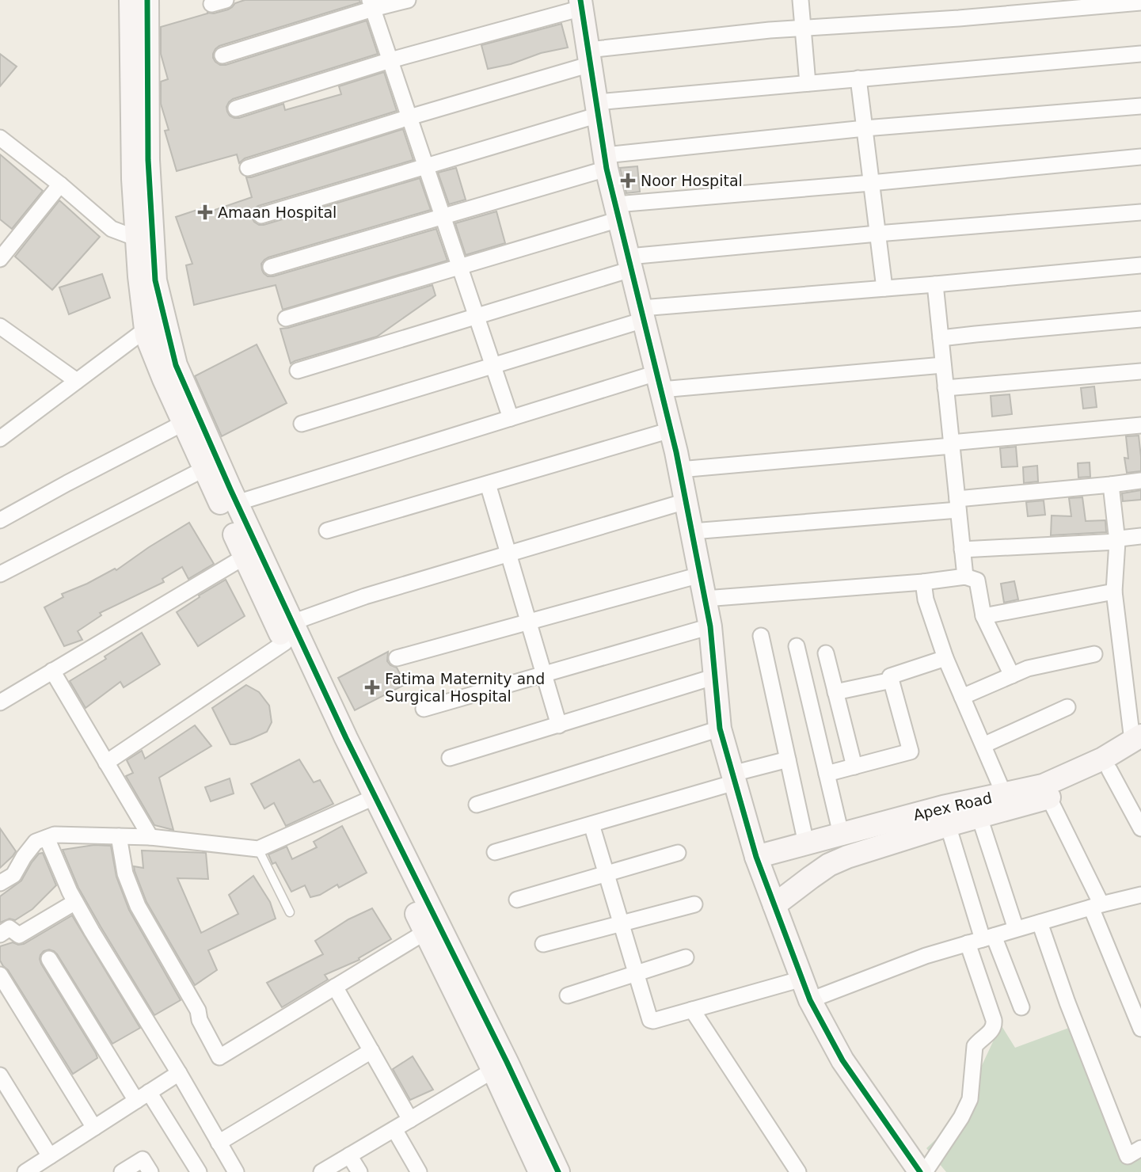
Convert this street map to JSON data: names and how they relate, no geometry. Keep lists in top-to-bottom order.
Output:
{
  "streets": {
    "street": ["Apex Road"]
  },
  "places": {
    "health": ["Noor Hospital", "Amaan Hospital", "Fatima Maternity and Surgical Hospital"]
  }
}
